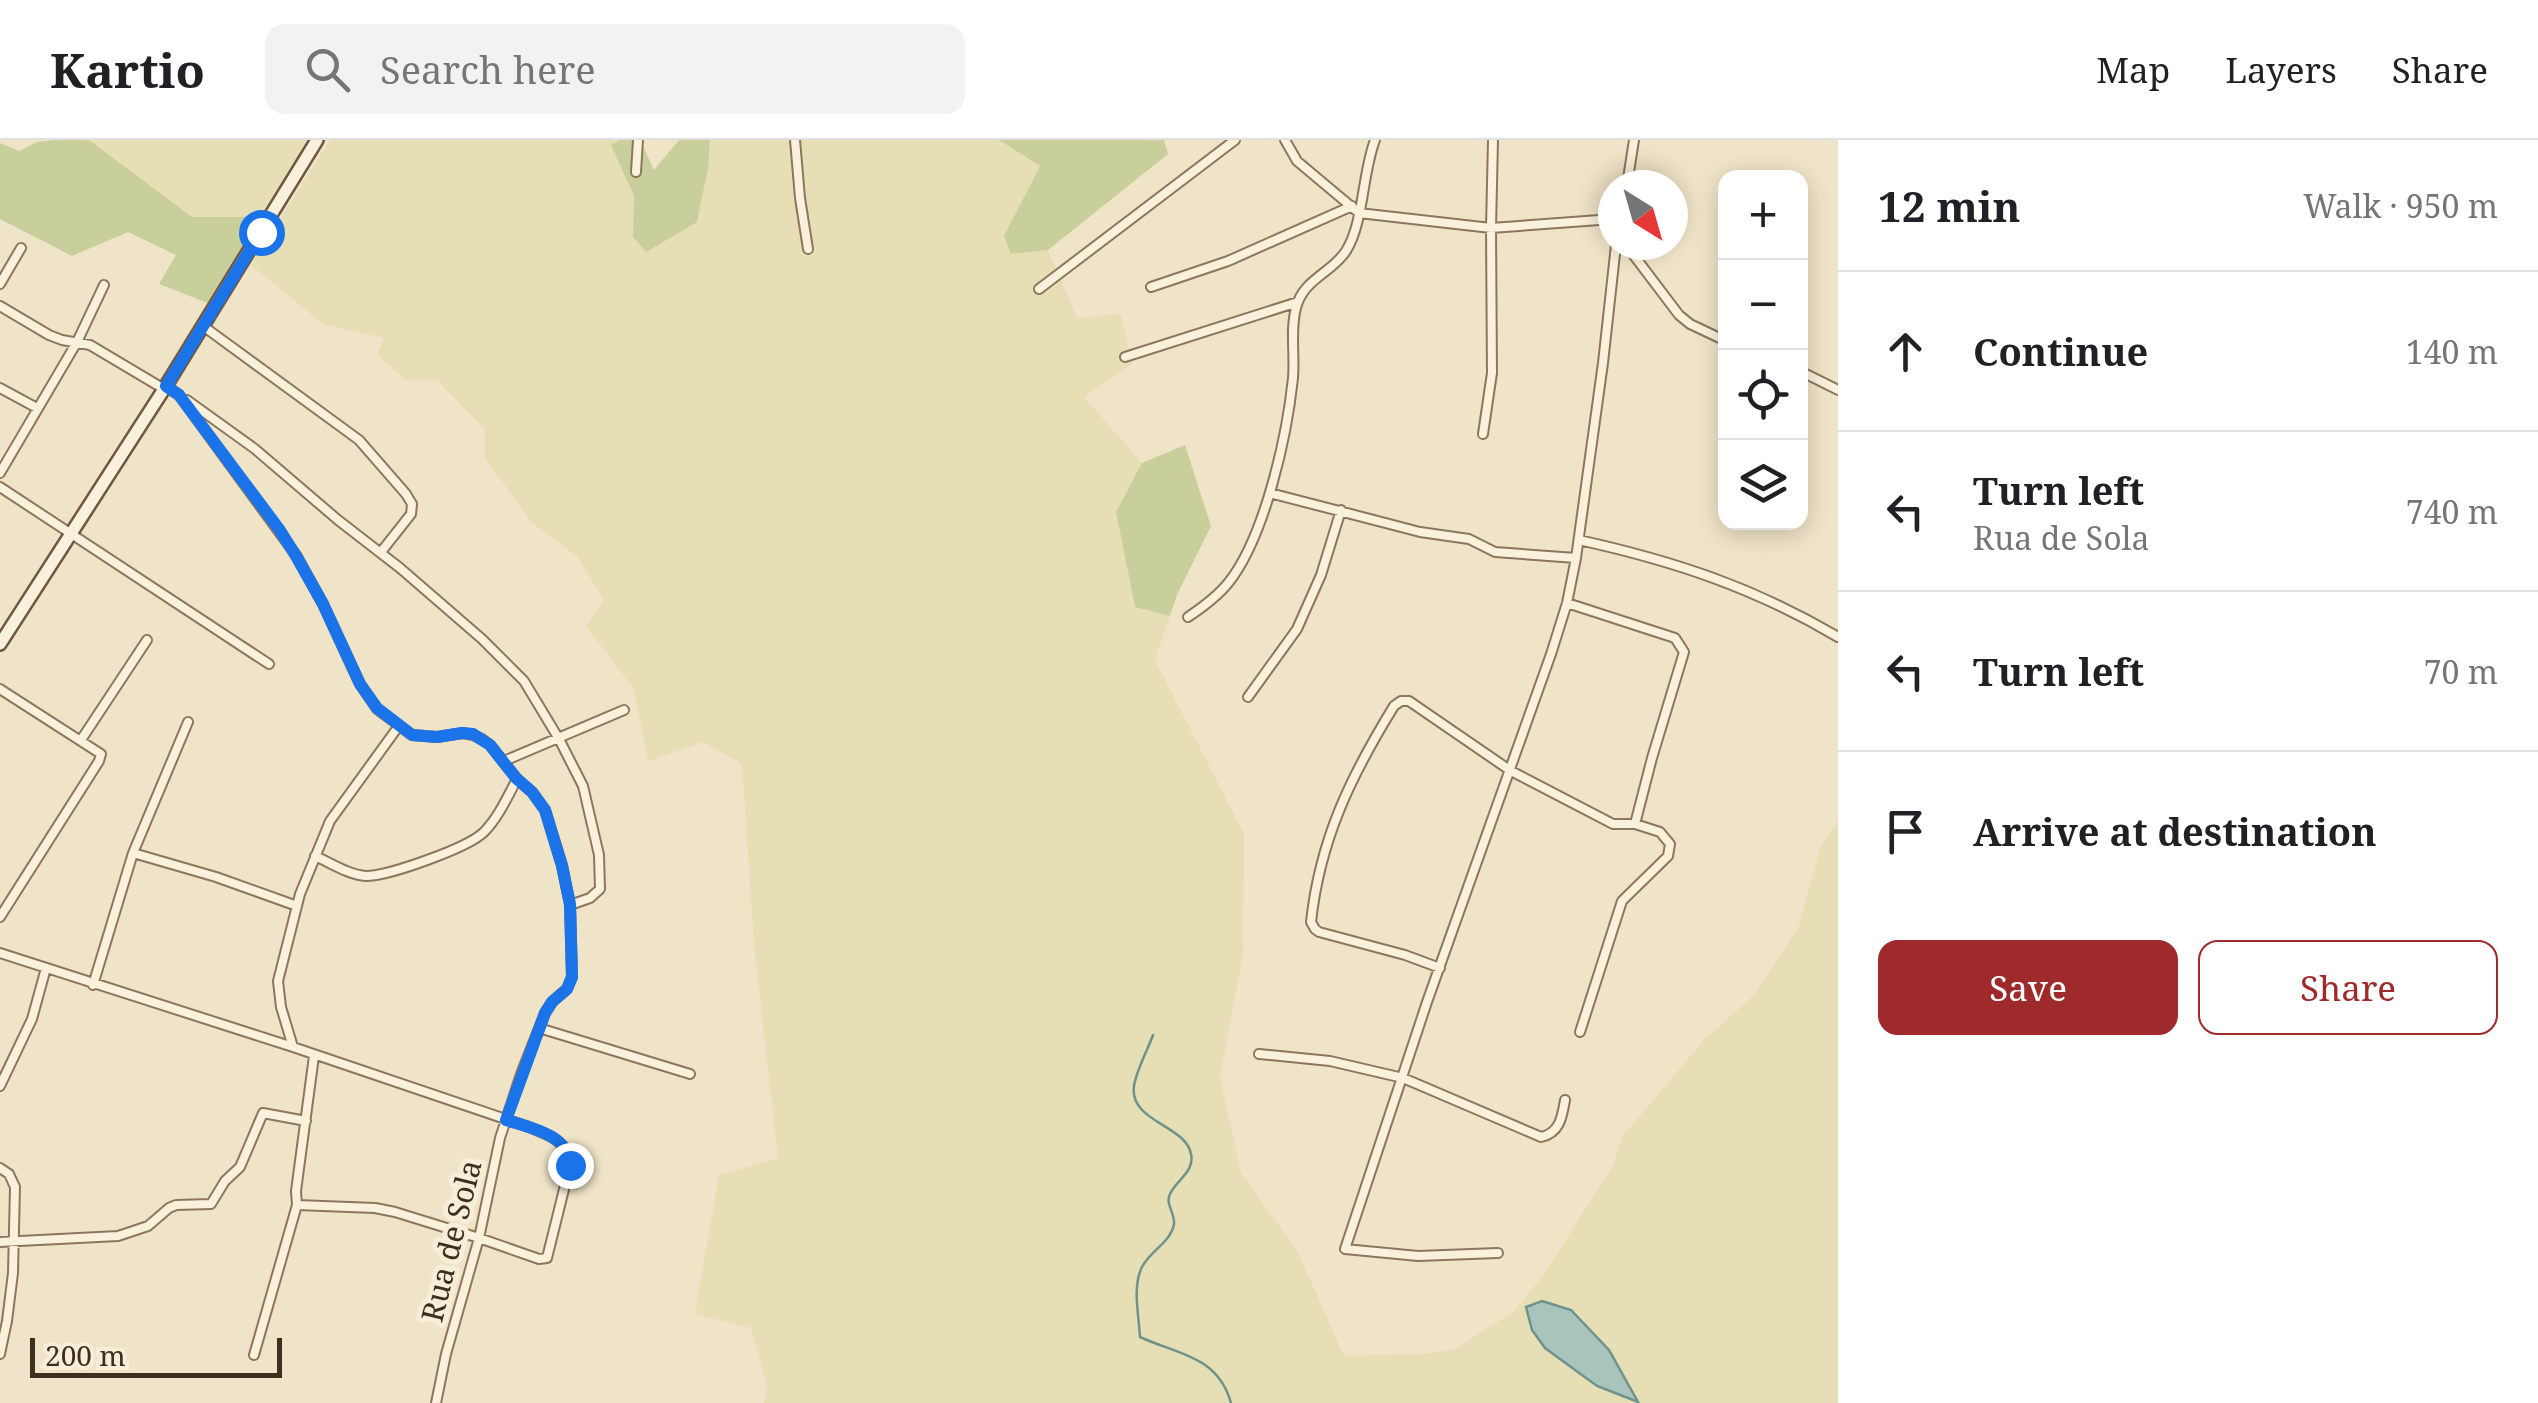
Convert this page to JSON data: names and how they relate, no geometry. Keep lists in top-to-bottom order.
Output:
{
  "streets": {
    "street": ["Rua de Sola"]
  },
  "scale_bar": "200 m",
  "north": "bottom right",
  "page": {
    "header": "Kartio",
    "search": "Search here",
    "nav": ["Map", "Layers", "Share"],
    "heading": ["12 min", "Walk · 950 m"],
    "map_buttons": ["+", "−"],
    "list": [
      ["Continue", "140 m"],
      ["Turn left", "Rua de Sola", "740 m"],
      ["Turn left", "70 m"],
      "Arrive at destination"
    ],
    "buttons": ["Save", "Share"],
    "scale": "200 m"
  }
}
